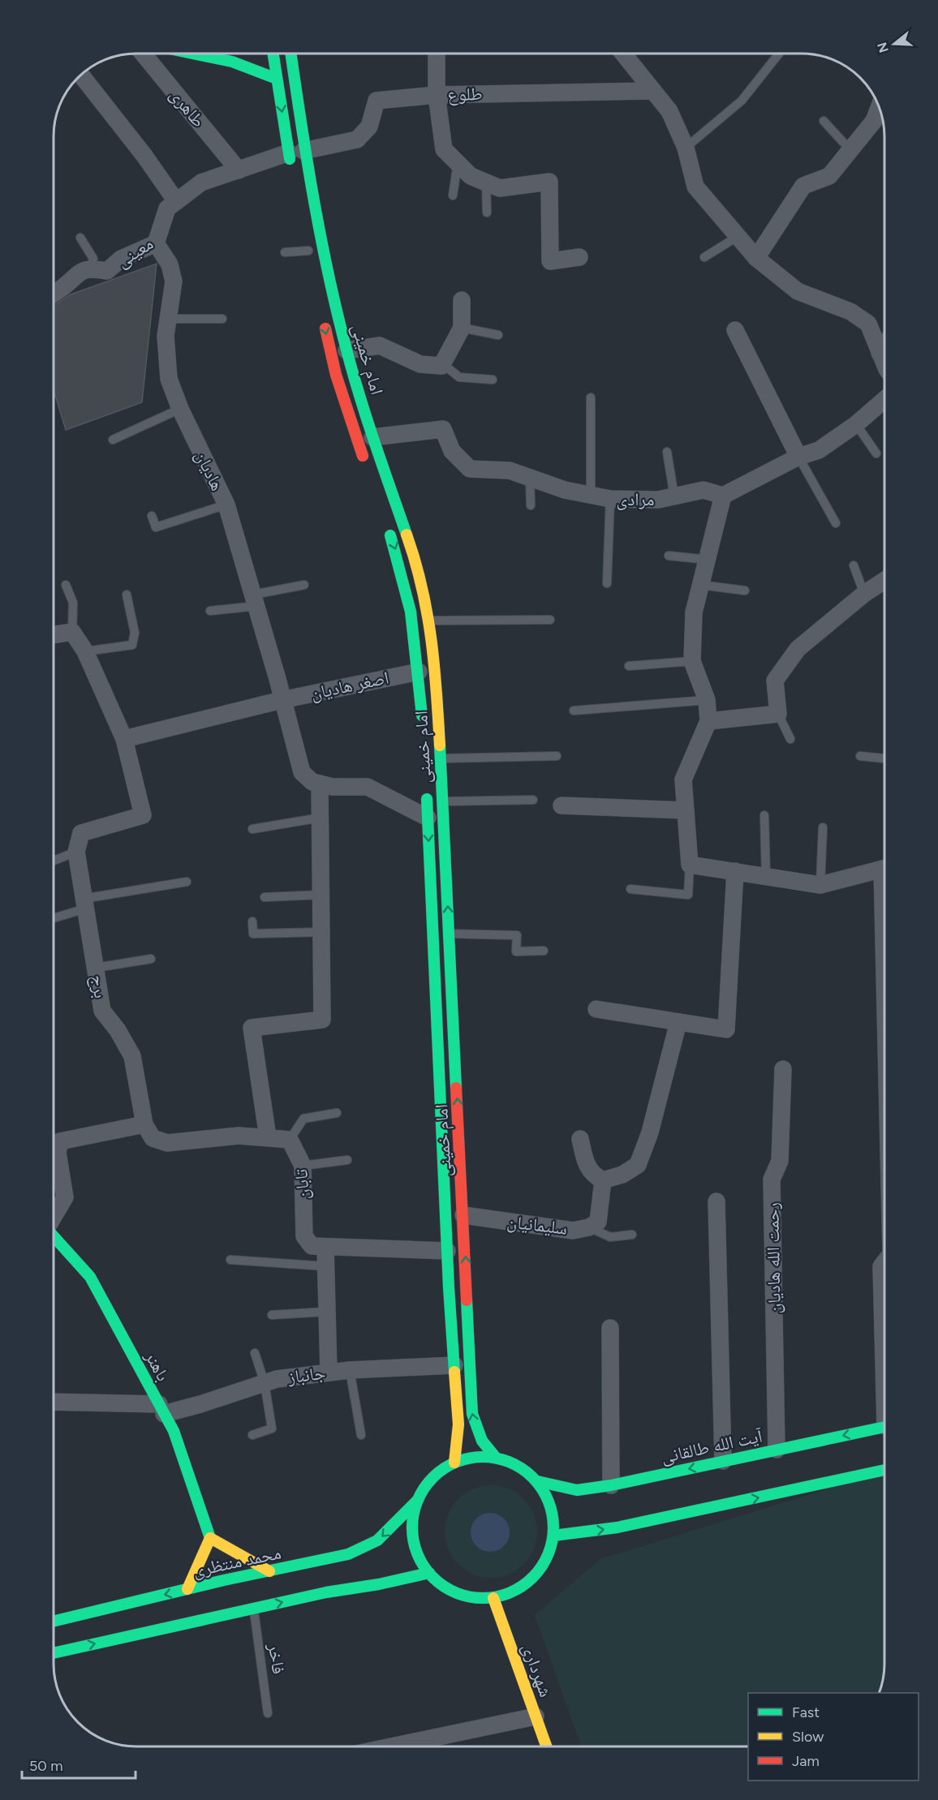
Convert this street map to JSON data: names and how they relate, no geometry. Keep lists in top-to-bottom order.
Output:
{
  "streets": {
    "main road": [
      "امام خمینی",
      "باهنر",
      "آیت الله طالقانی",
      "محمد منتظری",
      "شهرداری"
    ],
    "street": [
      "طلوع",
      "طاهری",
      "معینی",
      "هادیان",
      "مرادی",
      "اصغر هادیان",
      "برج",
      "تابان",
      "سلیمانیان",
      "رحمت الله هادیان",
      "جانباز"
    ],
    "lane": ["فاخر"]
  },
  "crossings": [
    ["طلوع", "معینی"],
    ["طلوع", "امام خمینی"],
    ["طاهری", "معینی"],
    ["معینی", "امام خمینی"],
    ["معینی", "هادیان"],
    ["امام خمینی", "مرادی"],
    ["امام خمینی", "اصغر هادیان"],
    ["امام خمینی", "تابان"],
    ["امام خمینی", "سلیمانیان"],
    ["امام خمینی", "جانباز"],
    ["امام خمینی", "آیت الله طالقانی"],
    ["امام خمینی", "محمد منتظری"],
    ["امام خمینی", "شهرداری"],
    ["هادیان", "اصغر هادیان"],
    ["رحمت الله هادیان", "آیت الله طالقانی"],
    ["باهنر", "جانباز"],
    ["آیت الله طالقانی", "محمد منتظری"],
    ["آیت الله طالقانی", "شهرداری"],
    ["محمد منتظری", "شهرداری"]
  ],
  "legend": ["Fast", "Slow", "Jam"],
  "scale_bar": "50 m",
  "north": "left"
}
